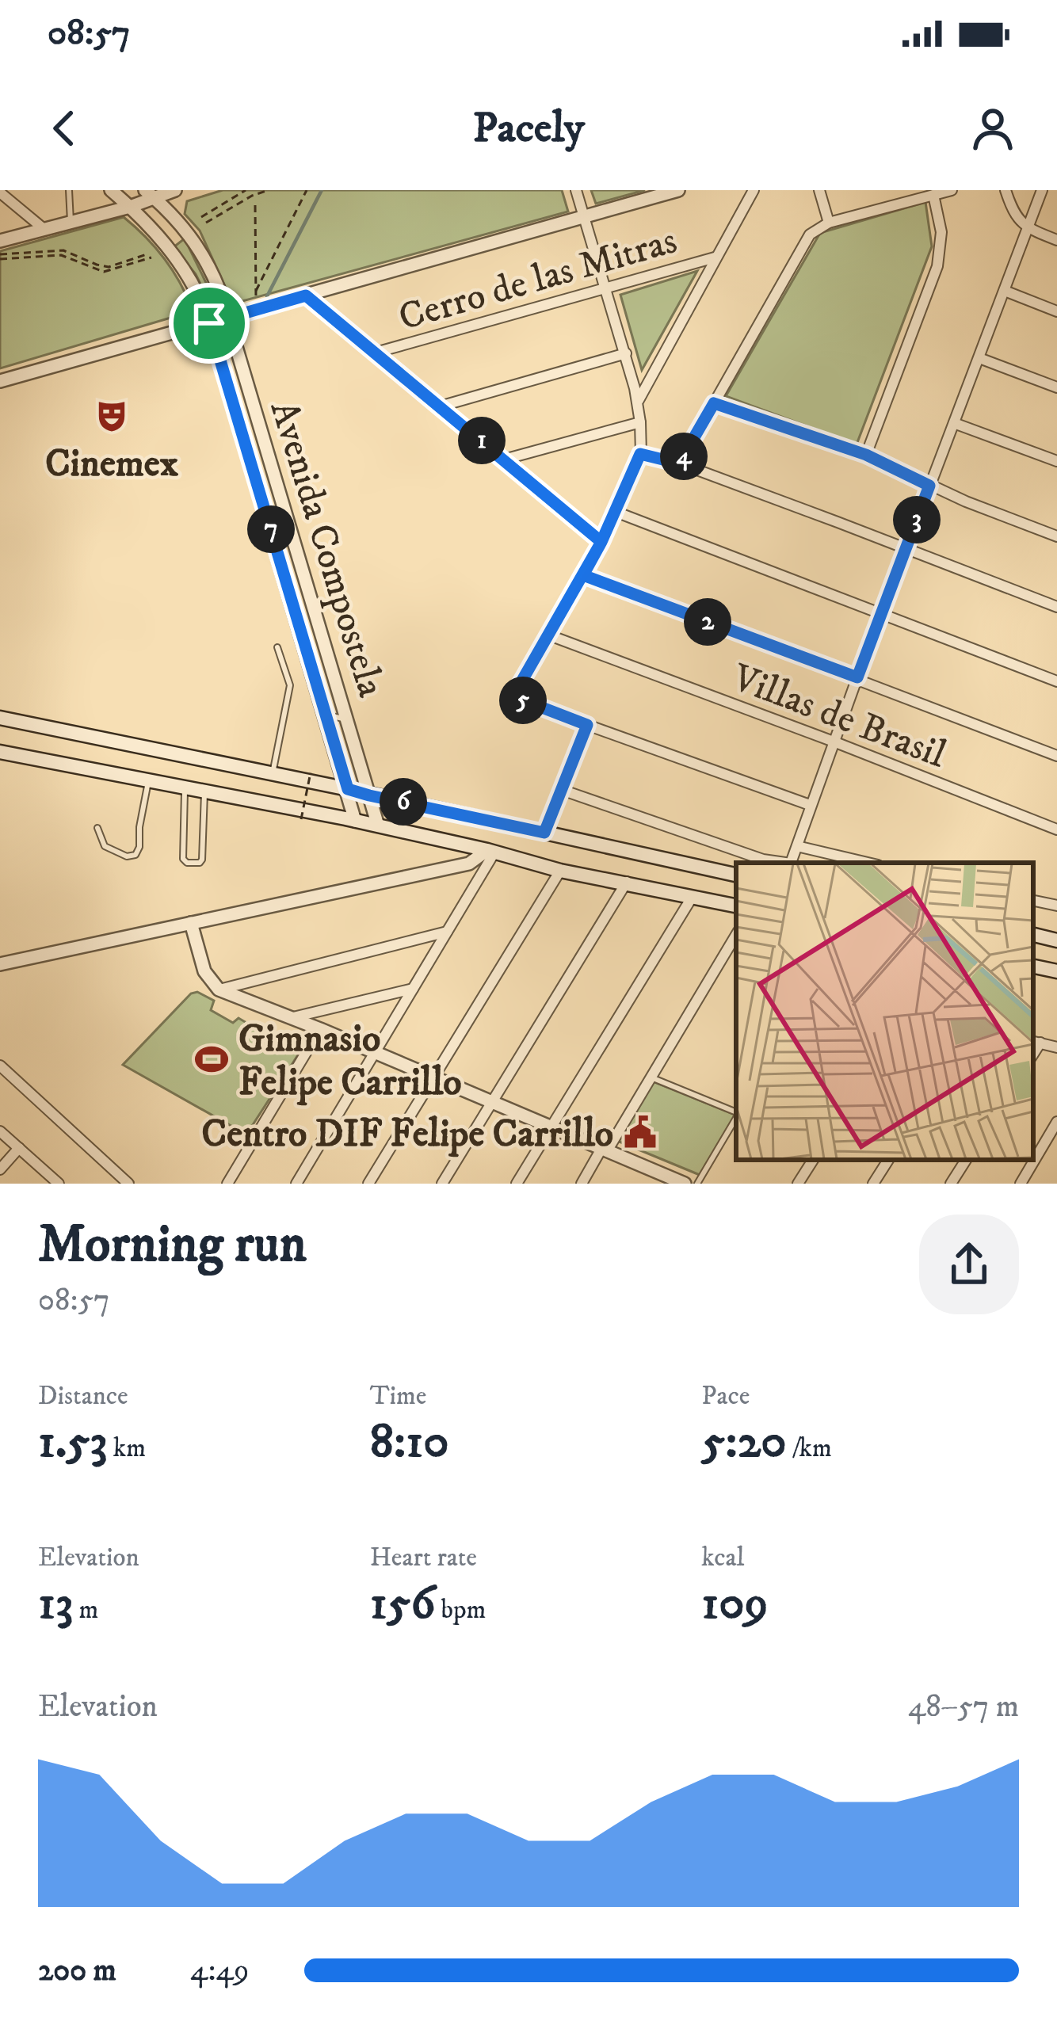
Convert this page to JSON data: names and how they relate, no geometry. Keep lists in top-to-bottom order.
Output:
{
  "streets": {
    "street": ["Cerro de las Mitras", "Avenida Compostela", "Villas de Brasil"]
  },
  "places": {
    "theatre": ["Cinemex"],
    "sports": ["Gimnasio Felipe Carrillo"],
    "public building": ["Centro DIF Felipe Carrillo"]
  },
  "page": {
    "status": "08:57",
    "header": "Pacely",
    "pins": [
      "1",
      "4",
      "3",
      "7",
      "2",
      "5",
      "6"
    ],
    "heading": ["Morning run", "08:57"],
    "stats": [
      ["Distance", "1.53 km"],
      ["Time", "8:10"],
      ["Pace", "5:20 /km"],
      ["Elevation", "13 m"],
      ["Heart rate", "156 bpm"],
      ["kcal", "109"]
    ],
    "chart": ["Elevation", "48–57 m"],
    "list": [
      {
        "name": "200 m",
        "note": "4:49"
      }
    ]
  }
}
